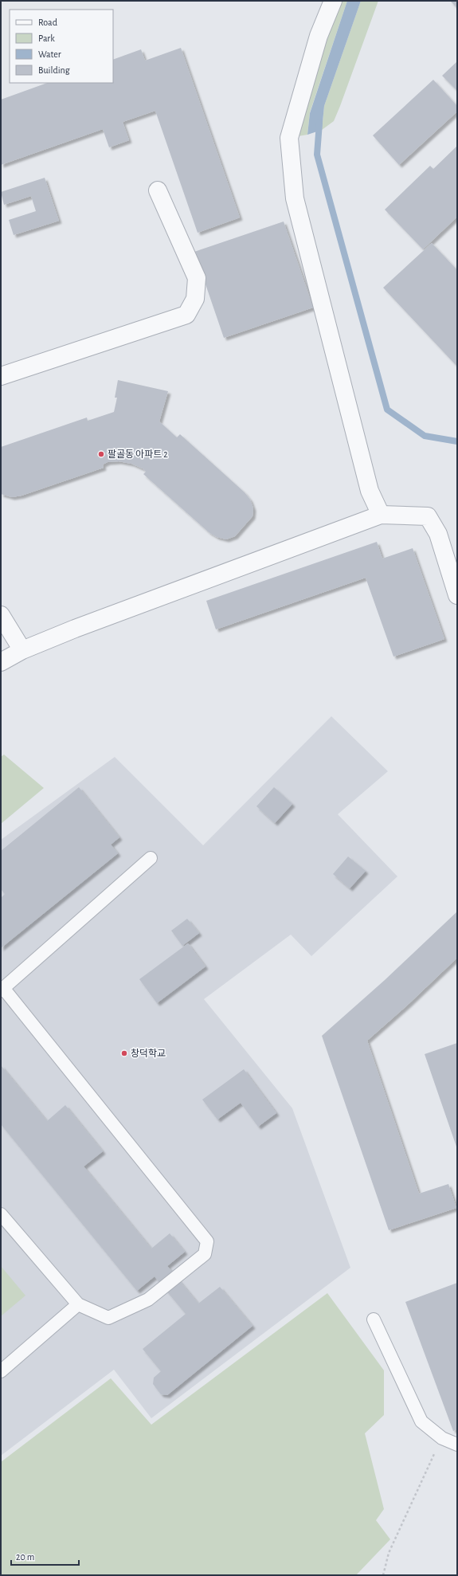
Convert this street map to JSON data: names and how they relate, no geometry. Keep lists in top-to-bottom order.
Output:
{
  "places": ["팔골동 아파트 2", "창덕학교"],
  "legend": [
    "Road",
    "Park",
    "Water",
    "Building"
  ],
  "scale_bar": "20 m"
}
